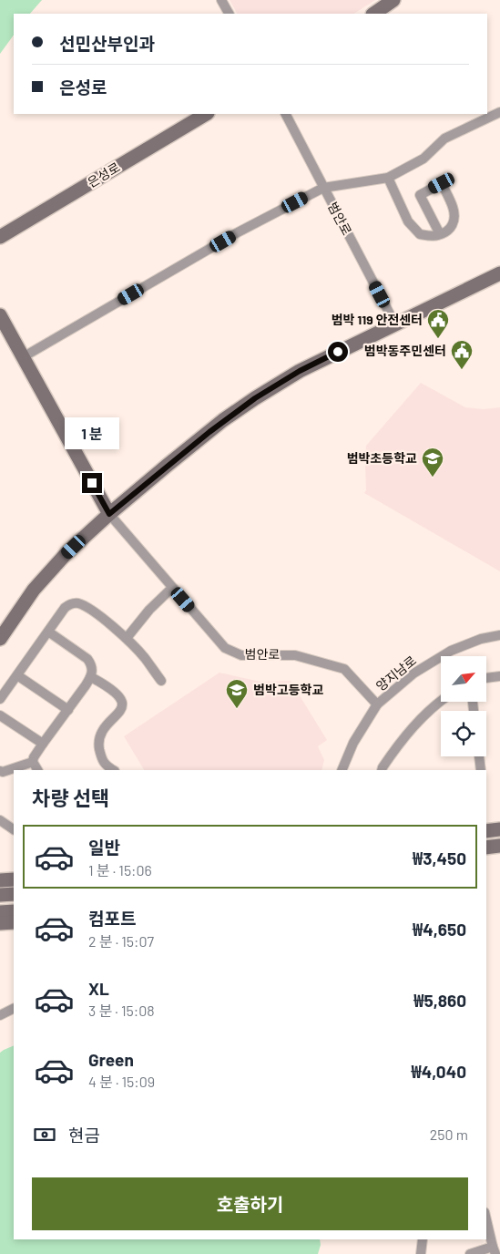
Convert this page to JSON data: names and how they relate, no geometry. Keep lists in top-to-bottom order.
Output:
{
  "streets": {
    "street": ["은성로", "범안로", "양지남로"]
  },
  "crossings": [
    ["범안로", "양지남로"]
  ],
  "places": {
    "public building": ["범박 119 안전센터", "범박동주민센터"],
    "school or university": ["범박초등학교", "범박고등학교"]
  },
  "north": "top right",
  "page": {
    "banner": ["선민산부인과", "은성로"],
    "bubble": "1 분",
    "heading": "차량 선택",
    "list": [
      {
        "name": "일반",
        "note": "1 분 · 15:06",
        "value": "₩3,450"
      },
      {
        "name": "컴포트",
        "note": "2 분 · 15:07",
        "value": "₩4,650"
      },
      {
        "name": "XL",
        "note": "3 분 · 15:08",
        "value": "₩5,860"
      },
      {
        "name": "Green",
        "note": "4 분 · 15:09",
        "value": "₩4,040"
      }
    ],
    "pay": ["현금", "250 m"],
    "buttons": "호출하기"
  }
}
